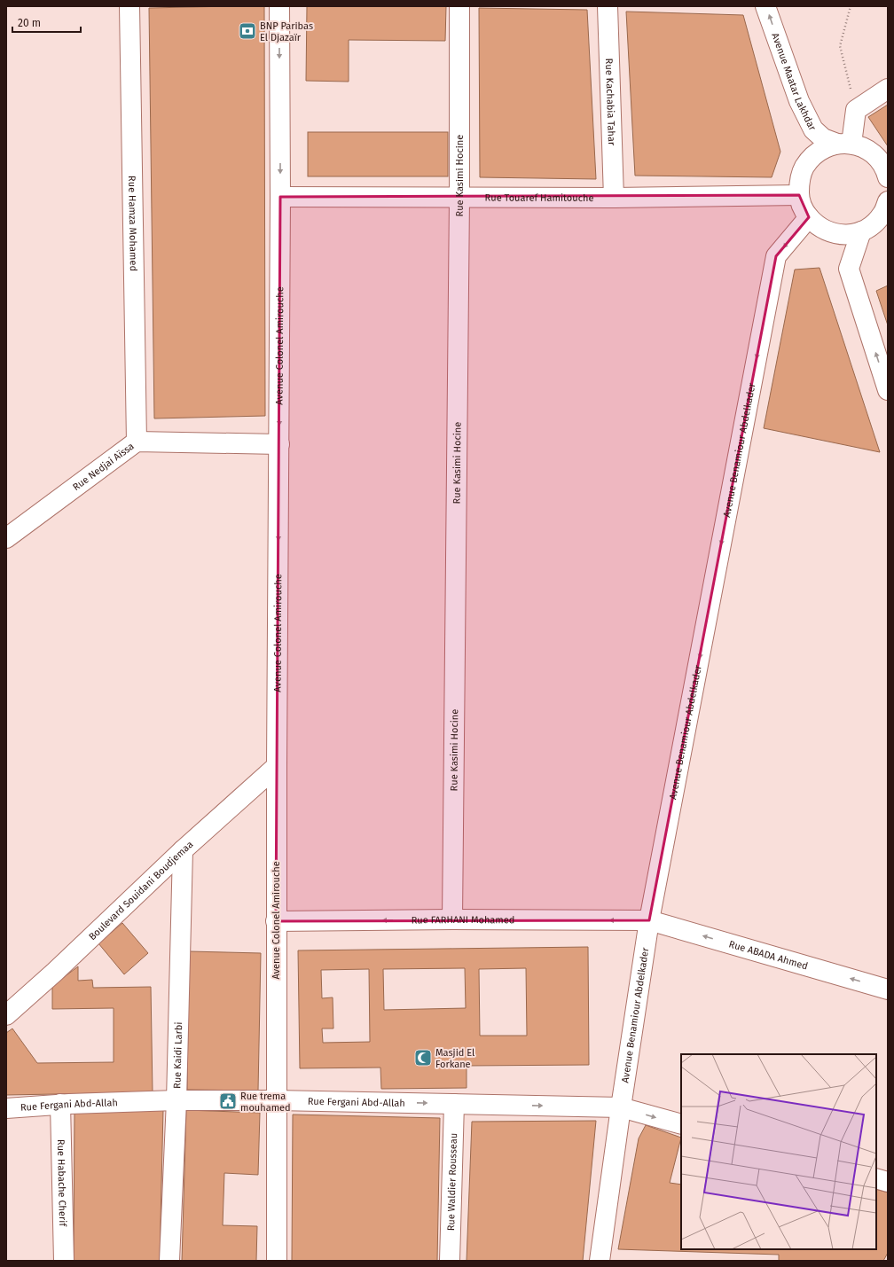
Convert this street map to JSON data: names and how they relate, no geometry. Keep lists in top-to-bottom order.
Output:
{
  "streets": {
    "street": [
      "Avenue Maatar Lakhdar",
      "Rue Kachabia Tahar",
      "Rue Kasimi Hocine",
      "Rue Touaref Hamitouche",
      "Rue Hamza Mohamed",
      "Avenue Colonel Amirouche",
      "Avenue Benamiour Abdelkader",
      "Rue Nedjai Aïssa",
      "Boulevard Souidani Boudjemaa",
      "Rue FARHANI Mohamed",
      "Rue ABADA Ahmed",
      "Rue Kaidi Larbi",
      "Rue Fergani Abd-Allah",
      "Rue Waldier Rousseau",
      "Rue Habache Cherif"
    ]
  },
  "crossings": [
    ["Rue Kachabia Tahar", "Rue Touaref Hamitouche"],
    ["Rue Kasimi Hocine", "Rue Touaref Hamitouche"],
    ["Rue Kasimi Hocine", "Rue FARHANI Mohamed"],
    ["Rue Touaref Hamitouche", "Avenue Colonel Amirouche"],
    ["Rue Hamza Mohamed", "Rue Nedjai Aïssa"],
    ["Avenue Colonel Amirouche", "Rue Nedjai Aïssa"],
    ["Avenue Colonel Amirouche", "Boulevard Souidani Boudjemaa"],
    ["Avenue Colonel Amirouche", "Rue FARHANI Mohamed"],
    ["Avenue Colonel Amirouche", "Rue Fergani Abd-Allah"],
    ["Avenue Benamiour Abdelkader", "Rue FARHANI Mohamed"],
    ["Avenue Benamiour Abdelkader", "Rue ABADA Ahmed"],
    ["Avenue Benamiour Abdelkader", "Rue Fergani Abd-Allah"],
    ["Boulevard Souidani Boudjemaa", "Rue Kaidi Larbi"],
    ["Rue FARHANI Mohamed", "Rue ABADA Ahmed"],
    ["Rue Kaidi Larbi", "Rue Fergani Abd-Allah"],
    ["Rue Fergani Abd-Allah", "Rue Waldier Rousseau"],
    ["Rue Fergani Abd-Allah", "Rue Habache Cherif"]
  ],
  "one_way": [
    "Avenue Maatar Lakhdar",
    "Avenue Colonel Amirouche",
    "Avenue Benamiour Abdelkader",
    "Rue FARHANI Mohamed",
    "Rue ABADA Ahmed",
    "Rue Fergani Abd-Allah"
  ],
  "places": {
    "bank": ["BNP Paribas El Djazaïr"],
    "mosque": ["Masjid El Forkane"],
    "public building": ["Rue trema mouhamed"]
  },
  "scale_bar": "20 m"
}
